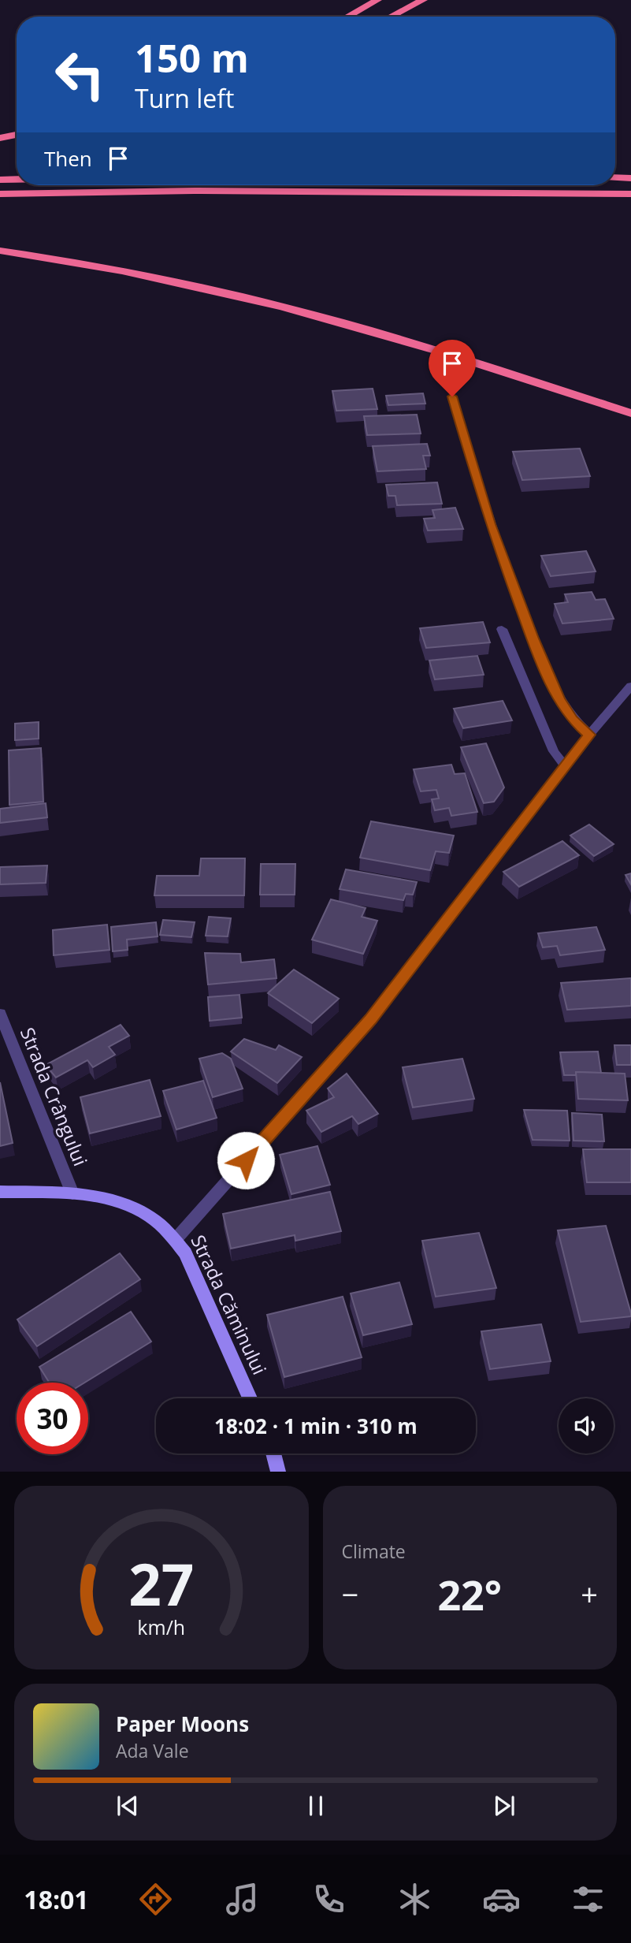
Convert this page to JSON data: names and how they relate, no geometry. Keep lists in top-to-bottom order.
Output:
{
  "streets": {
    "street": ["Strada Crângului", "Strada Căminului"]
  },
  "crossings": [
    ["Strada Crângului", "Strada Căminului"]
  ],
  "page": {
    "turn": ["150 m", "Turn left"],
    "then": "Then",
    "limit": "30",
    "trip": "18:02 · 1 min · 310 m",
    "tile": "Climate",
    "heat": ["−", "22°", "+"],
    "song": ["Paper Moons", "Ada Vale"],
    "tabs": "18:01",
    "gauge": ["27", "km/h"]
  }
}
